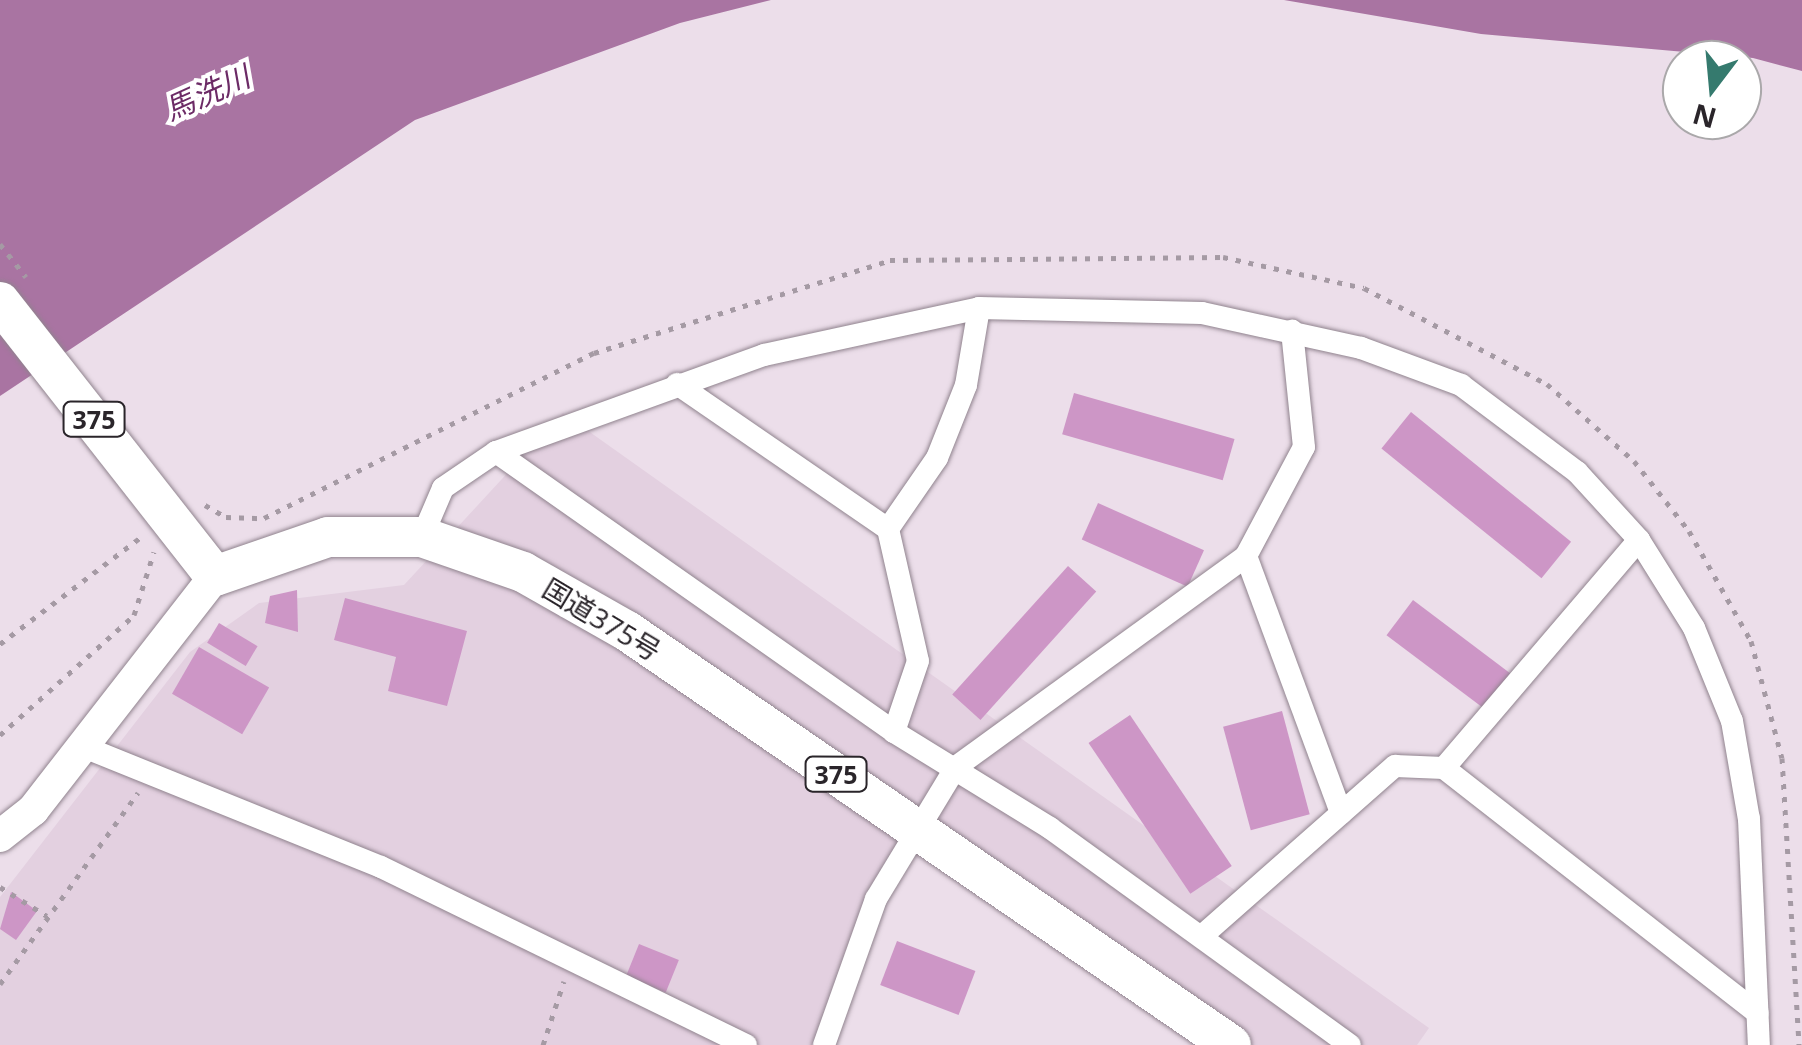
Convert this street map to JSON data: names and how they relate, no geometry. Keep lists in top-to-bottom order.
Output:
{
  "streets": {
    "highway": ["375", "国道375号"]
  },
  "crossings": [
    ["375", "国道375号"]
  ],
  "water": ["馬洗川"],
  "north": "bottom"
}
